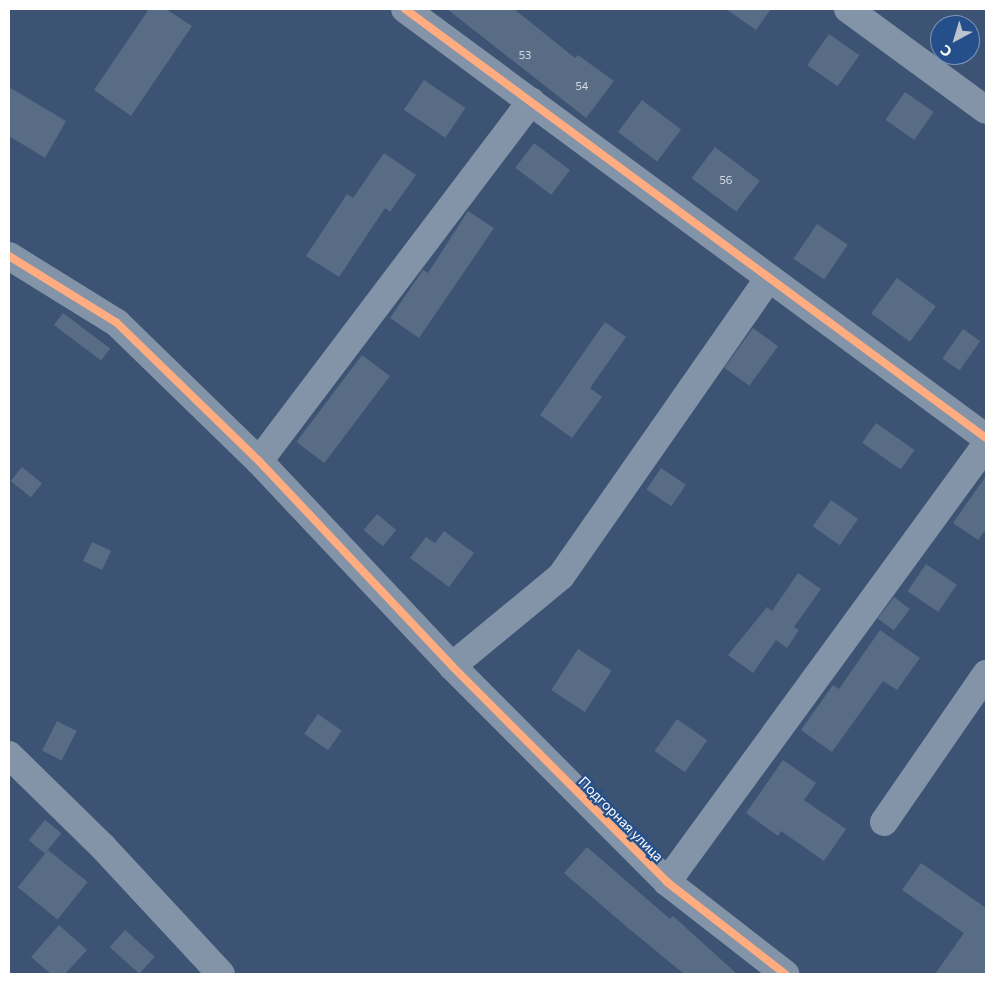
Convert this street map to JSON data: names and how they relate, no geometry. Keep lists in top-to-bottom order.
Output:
{
  "streets": {
    "street": ["Подгорная улица"]
  },
  "house_numbers": ["53", "54", "56"],
  "north": "bottom left"
}
